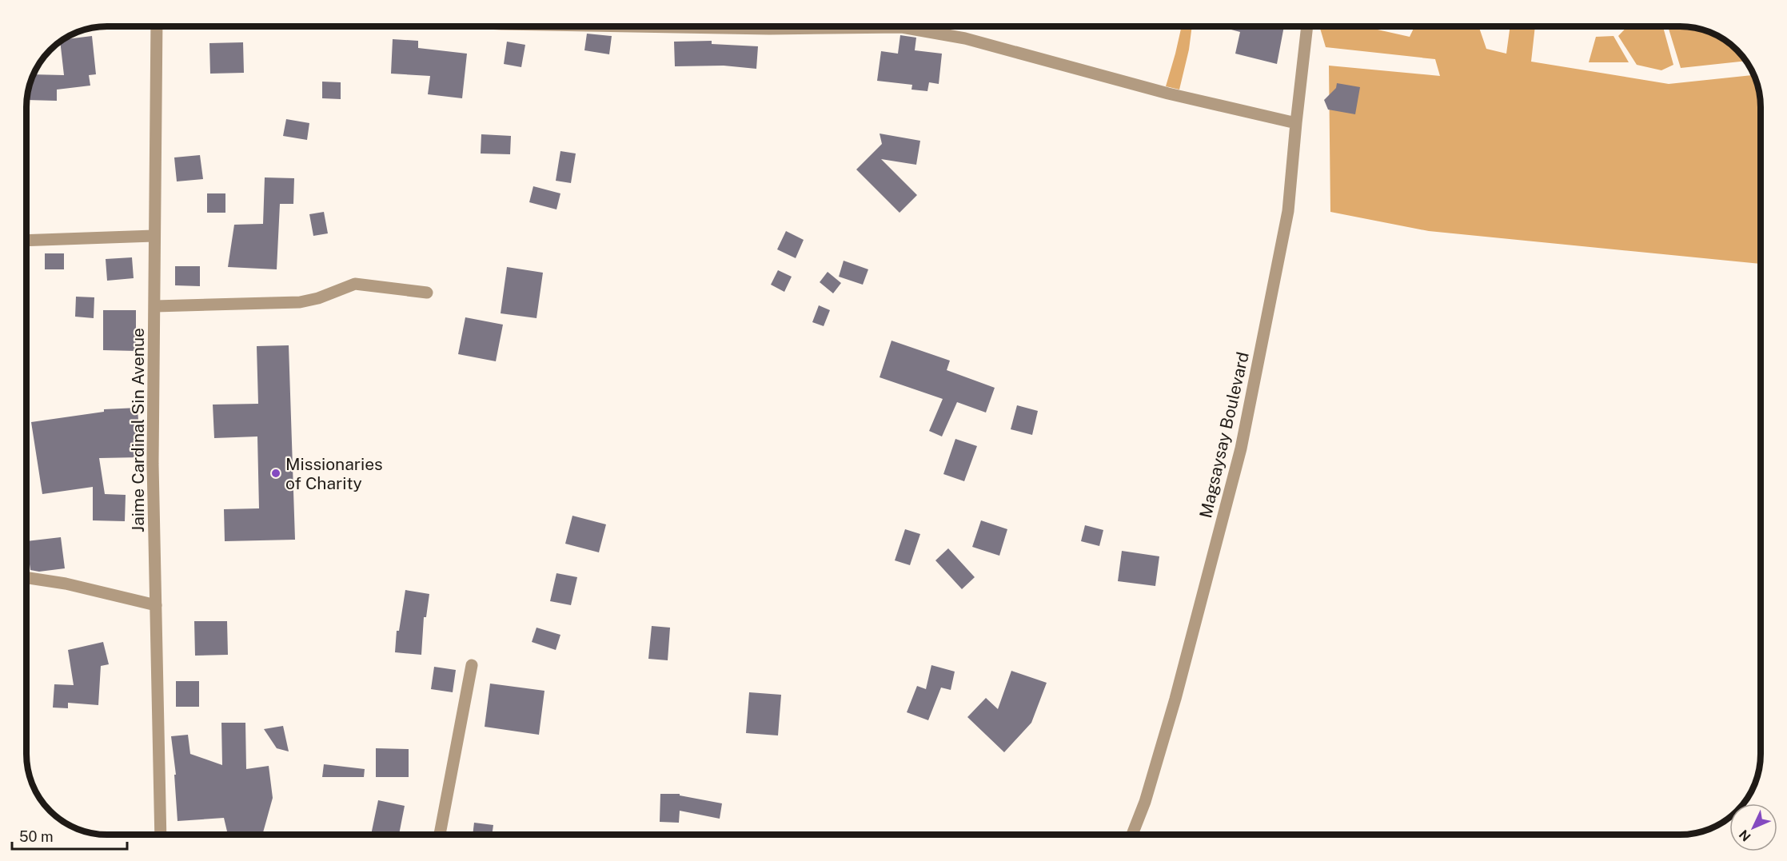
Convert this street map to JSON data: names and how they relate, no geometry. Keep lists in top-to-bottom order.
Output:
{
  "streets": {
    "street": ["Jaime Cardinal Sin Avenue", "Magsaysay Boulevard"]
  },
  "places": ["Missionaries of Charity"],
  "scale_bar": "50 m",
  "north": "bottom left"
}
